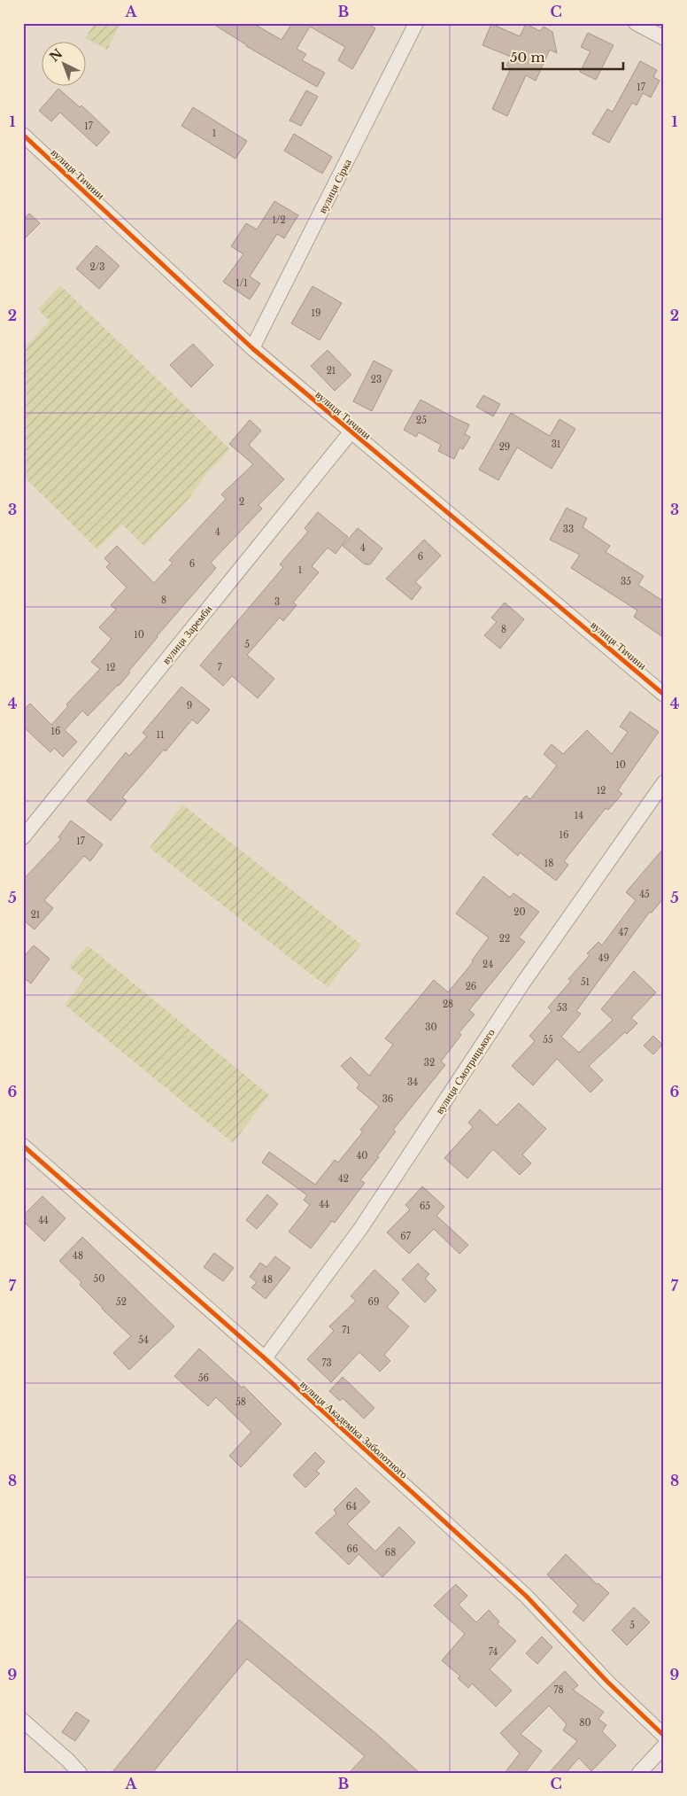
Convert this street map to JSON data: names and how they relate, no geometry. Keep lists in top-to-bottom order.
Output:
{
  "streets": {
    "street": [
      "вулиця Тичини",
      "вулиця Сірка",
      "вулиця Заремби",
      "вулиця Смотрицького",
      "вулиця Академіка Заболотного"
    ]
  },
  "crossings": [
    ["вулиця Тичини", "вулиця Сірка"],
    ["вулиця Тичини", "вулиця Заремби"],
    ["вулиця Смотрицького", "вулиця Академіка Заболотного"]
  ],
  "house_numbers": [
    "17",
    "17",
    "1",
    "1/2",
    "2/3",
    "1/1",
    "19",
    "21",
    "23",
    "25",
    "31",
    "29",
    "2",
    "33",
    "4",
    "4",
    "6",
    "6",
    "1",
    "35",
    "8",
    "3",
    "8",
    "10",
    "5",
    "12",
    "7",
    "9",
    "16",
    "11",
    "10",
    "12",
    "14",
    "16",
    "17",
    "18",
    "45",
    "20",
    "21",
    "47",
    "22",
    "49",
    "24",
    "51",
    "26",
    "28",
    "53",
    "30",
    "55",
    "32",
    "34",
    "36",
    "40",
    "42",
    "44",
    "65",
    "44",
    "67",
    "48",
    "50",
    "48",
    "52",
    "69",
    "71",
    "54",
    "73",
    "56",
    "58",
    "64",
    "66",
    "68",
    "5",
    "74",
    "78",
    "80"
  ],
  "scale_bar": "50 m",
  "north": "top left",
  "grid": {
    "columns": ["A", "B", "C"],
    "rows": [
      "1",
      "2",
      "3",
      "4",
      "5",
      "6",
      "7",
      "8",
      "9"
    ]
  }
}
